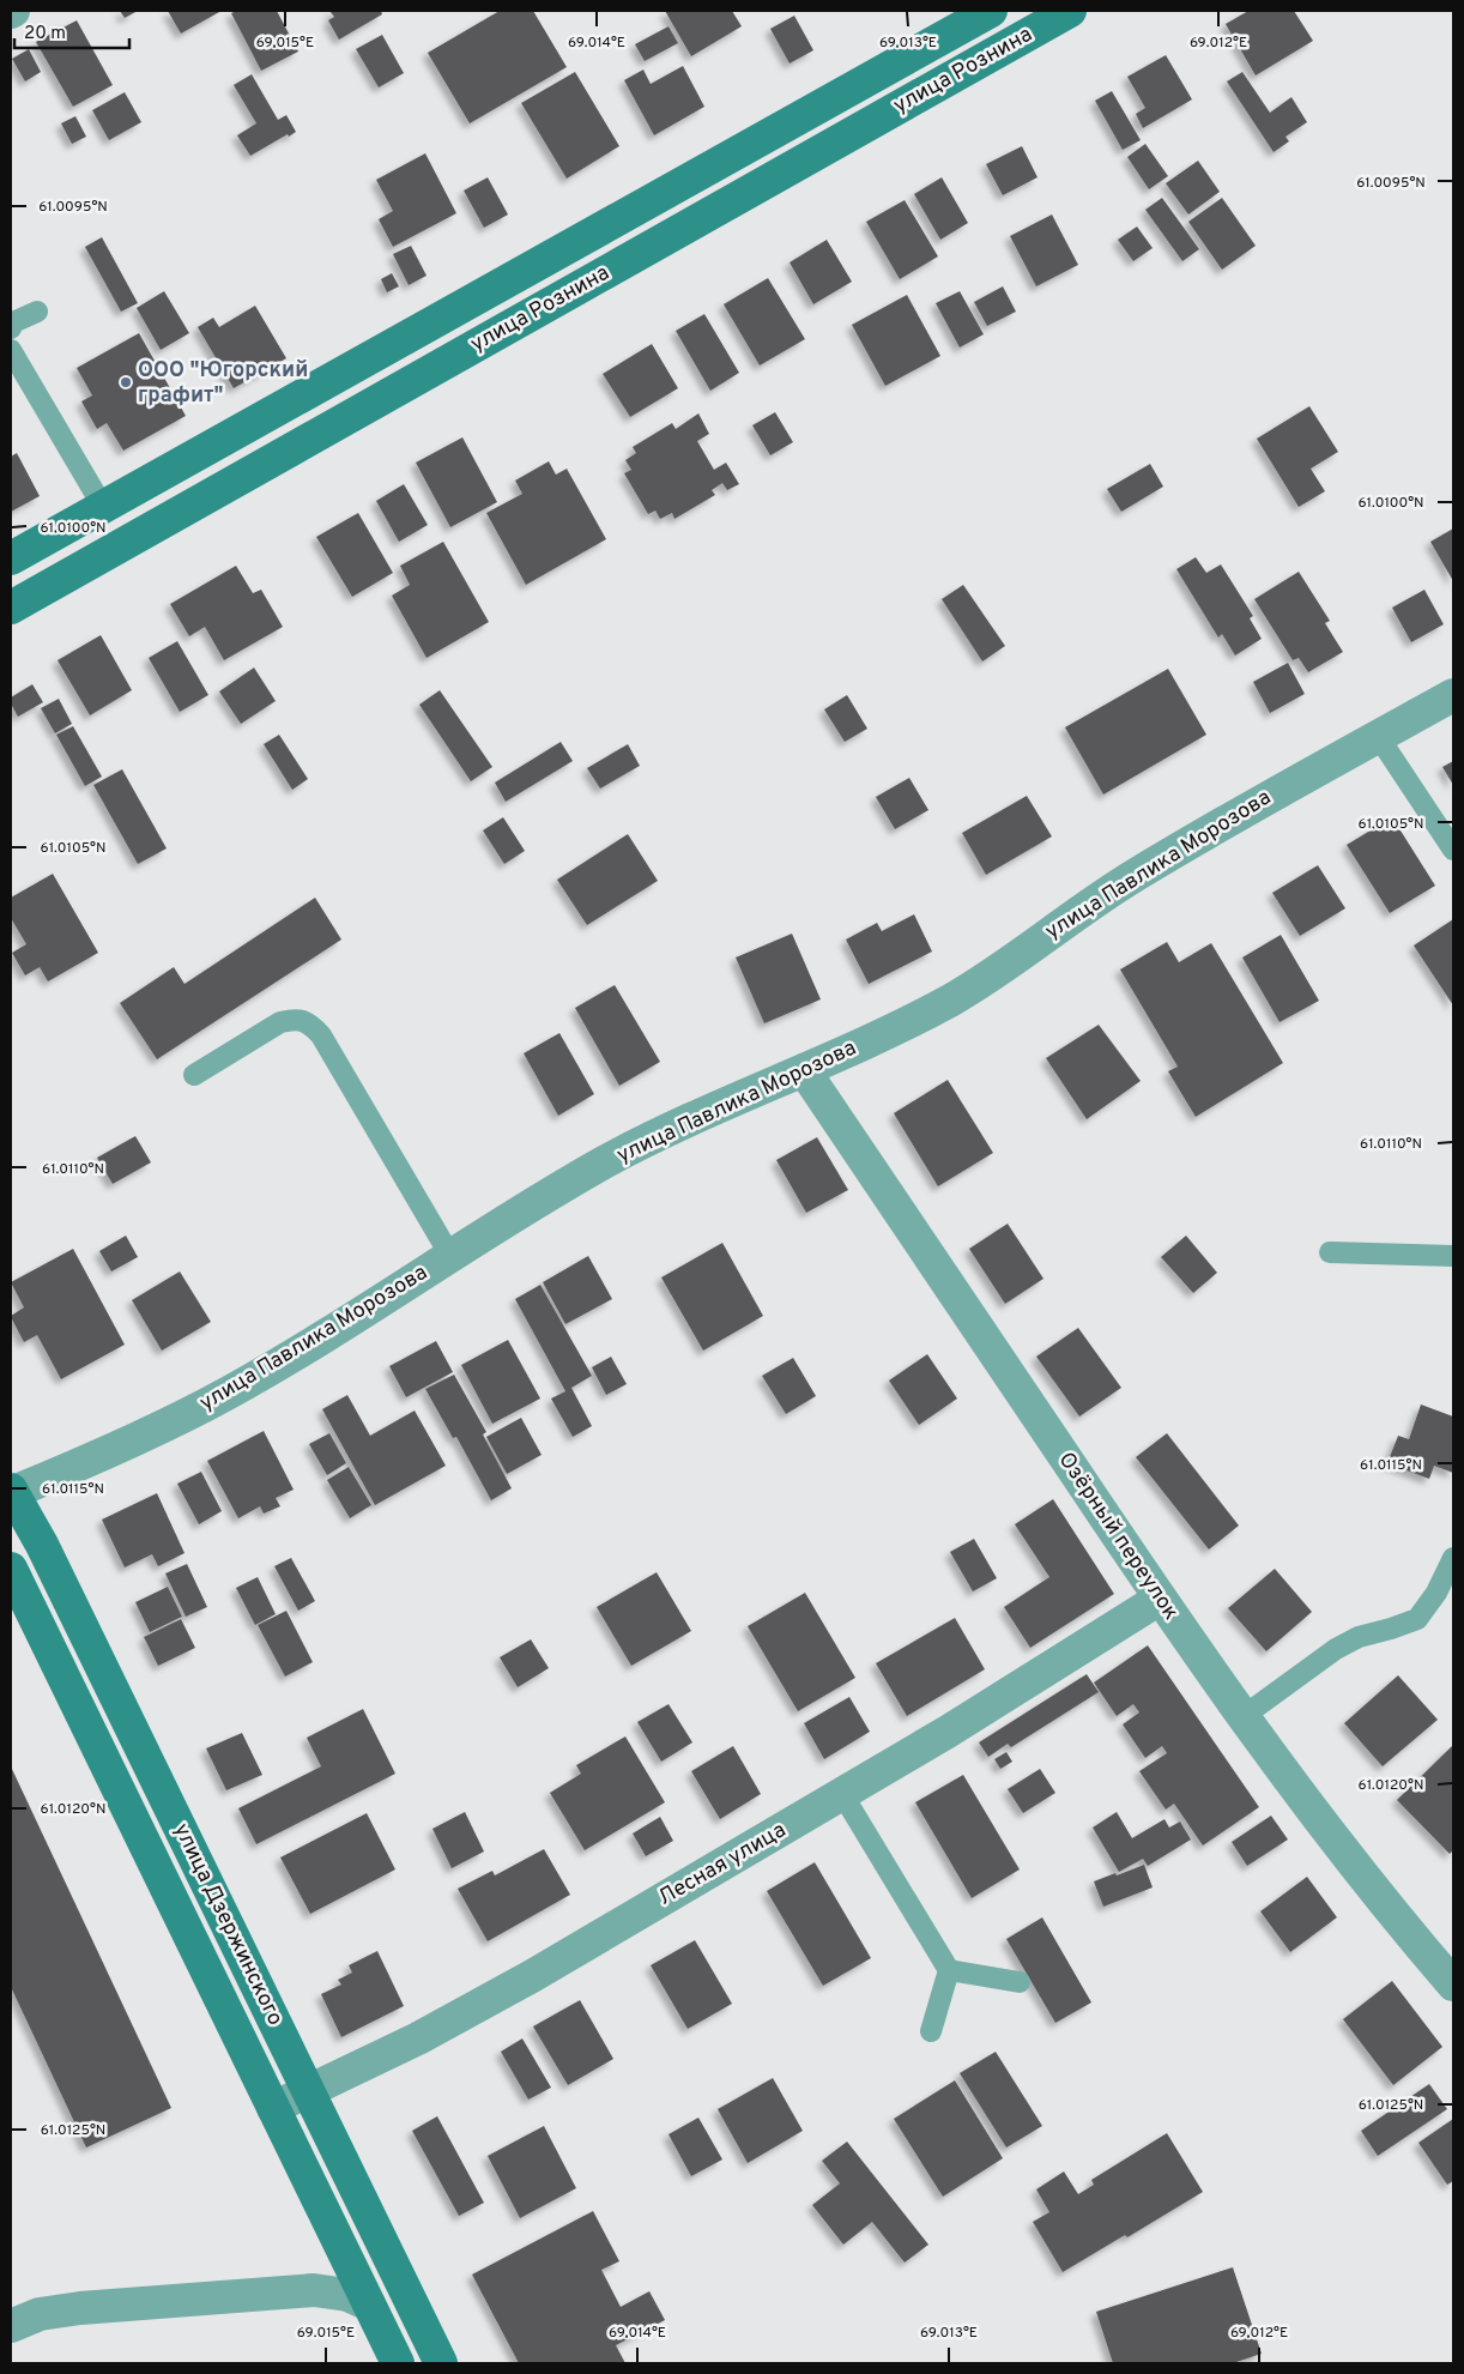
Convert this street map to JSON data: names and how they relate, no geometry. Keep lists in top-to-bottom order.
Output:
{
  "streets": {
    "main road": ["улица Рознина", "улица Дзержинского"],
    "street": ["улица Павлика Морозова", "Озёрный переулок", "Лесная улица"]
  },
  "crossings": [
    ["улица Павлика Морозова", "Озёрный переулок"],
    ["улица Павлика Морозова", "улица Дзержинского"],
    ["Озёрный переулок", "Лесная улица"],
    ["Лесная улица", "улица Дзержинского"]
  ],
  "places": ["ООО \"Югорский графит\""],
  "scale_bar": "20 m",
  "coordinates": [
    "69.015°E",
    "69.014°E",
    "69.013°E",
    "69.012°E",
    "61.0095°N",
    "61.0100°N",
    "61.0105°N",
    "61.0110°N",
    "61.0115°N",
    "61.0120°N",
    "61.0125°N"
  ]
}
